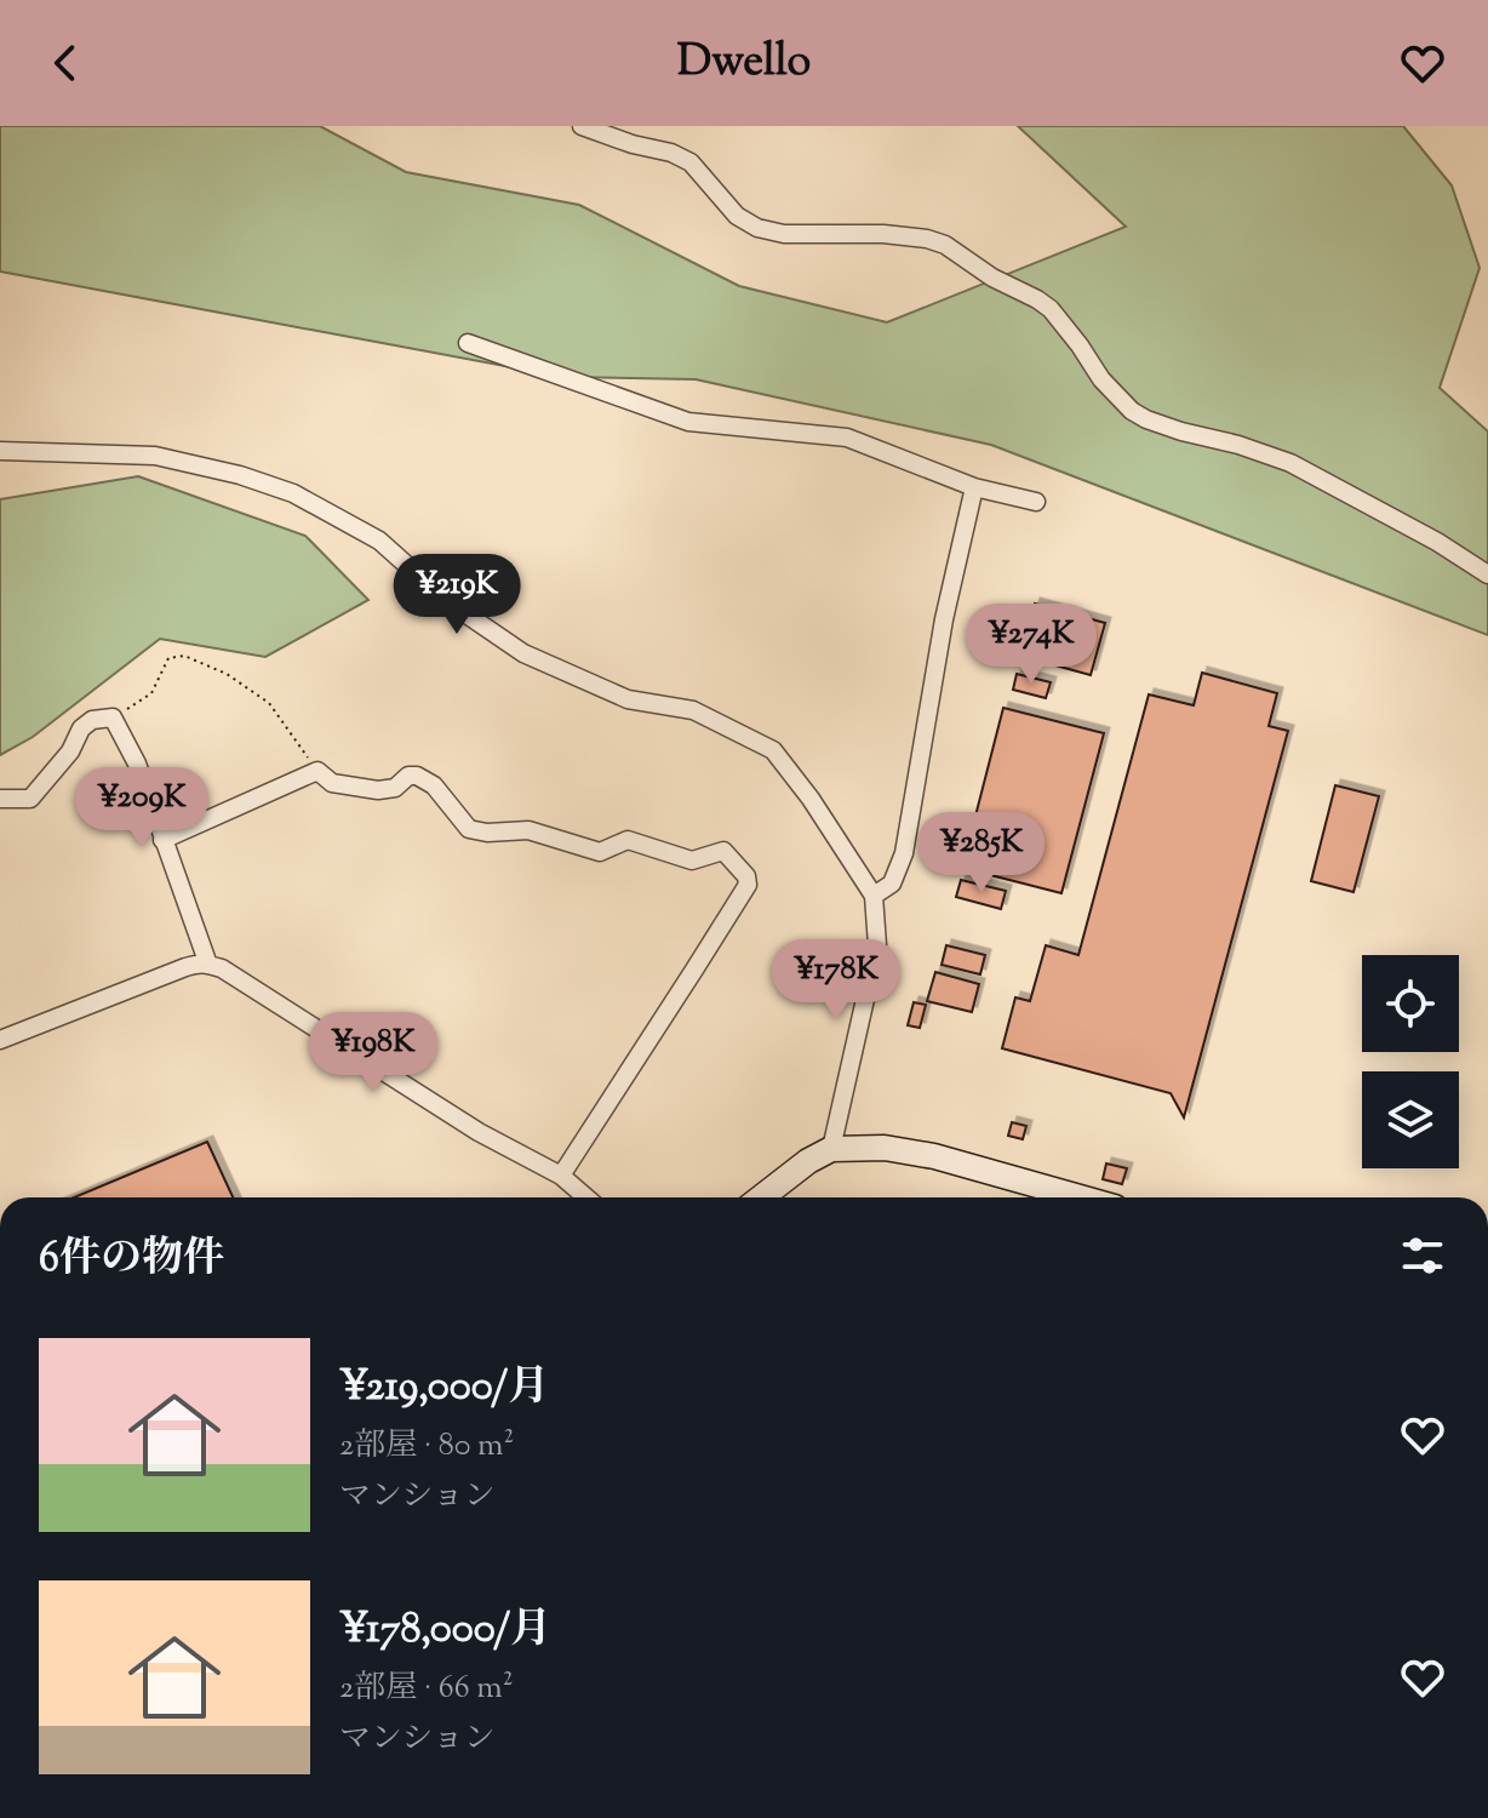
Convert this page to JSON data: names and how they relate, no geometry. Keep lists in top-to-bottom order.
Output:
{
  "page": {
    "header": "Dwello",
    "price": [
      "¥219K",
      "¥274K",
      "¥209K",
      "¥285K",
      "¥178K",
      "¥198K"
    ],
    "heading": "6件の物件",
    "list": [
      {
        "name": "¥219,000/月",
        "note": "2部屋 · 80 m² · マンション"
      },
      {
        "name": "¥178,000/月",
        "note": "2部屋 · 66 m² · マンション"
      }
    ]
  }
}
